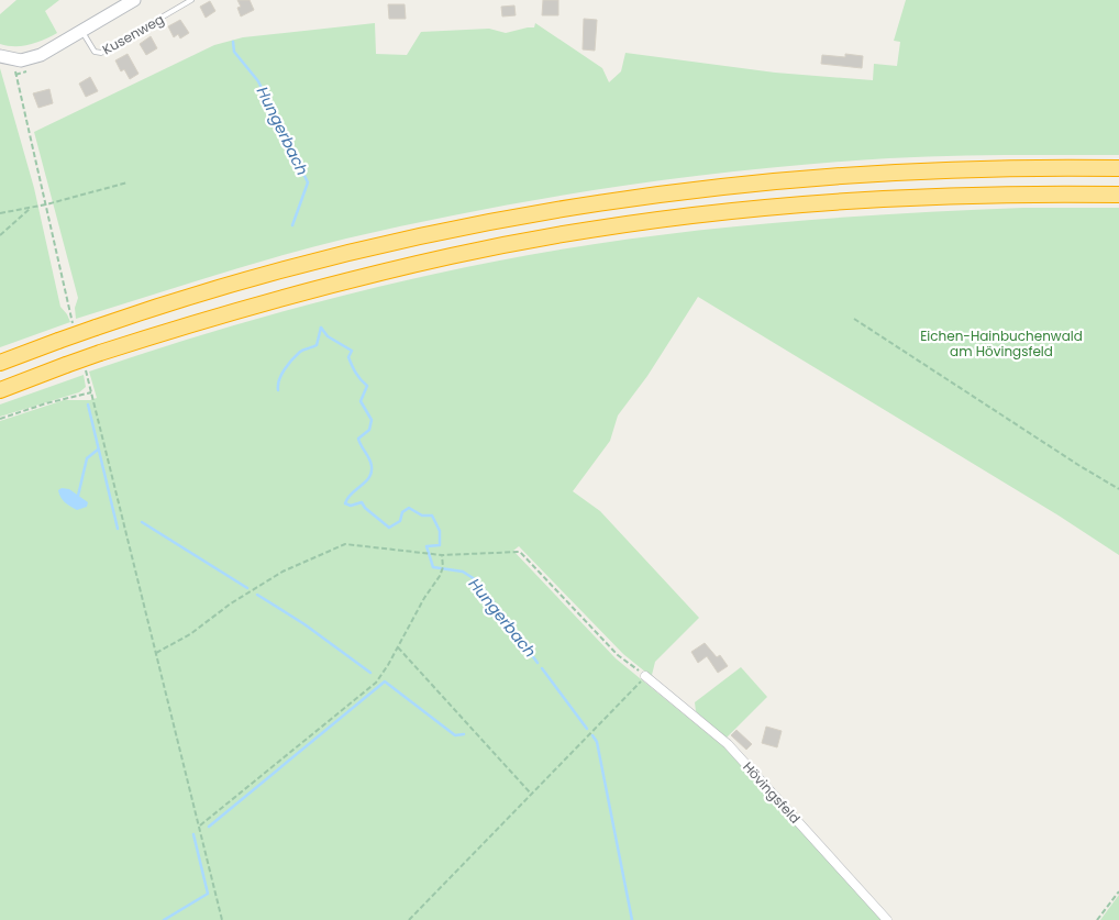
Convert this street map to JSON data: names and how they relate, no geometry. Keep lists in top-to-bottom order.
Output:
{
  "streets": {
    "street": ["Kusenweg", "Hövingsfeld"]
  },
  "water": ["Hungerbach"],
  "parks": ["Eichen-Hainbuchenwald am Hövingsfeld"]
}
